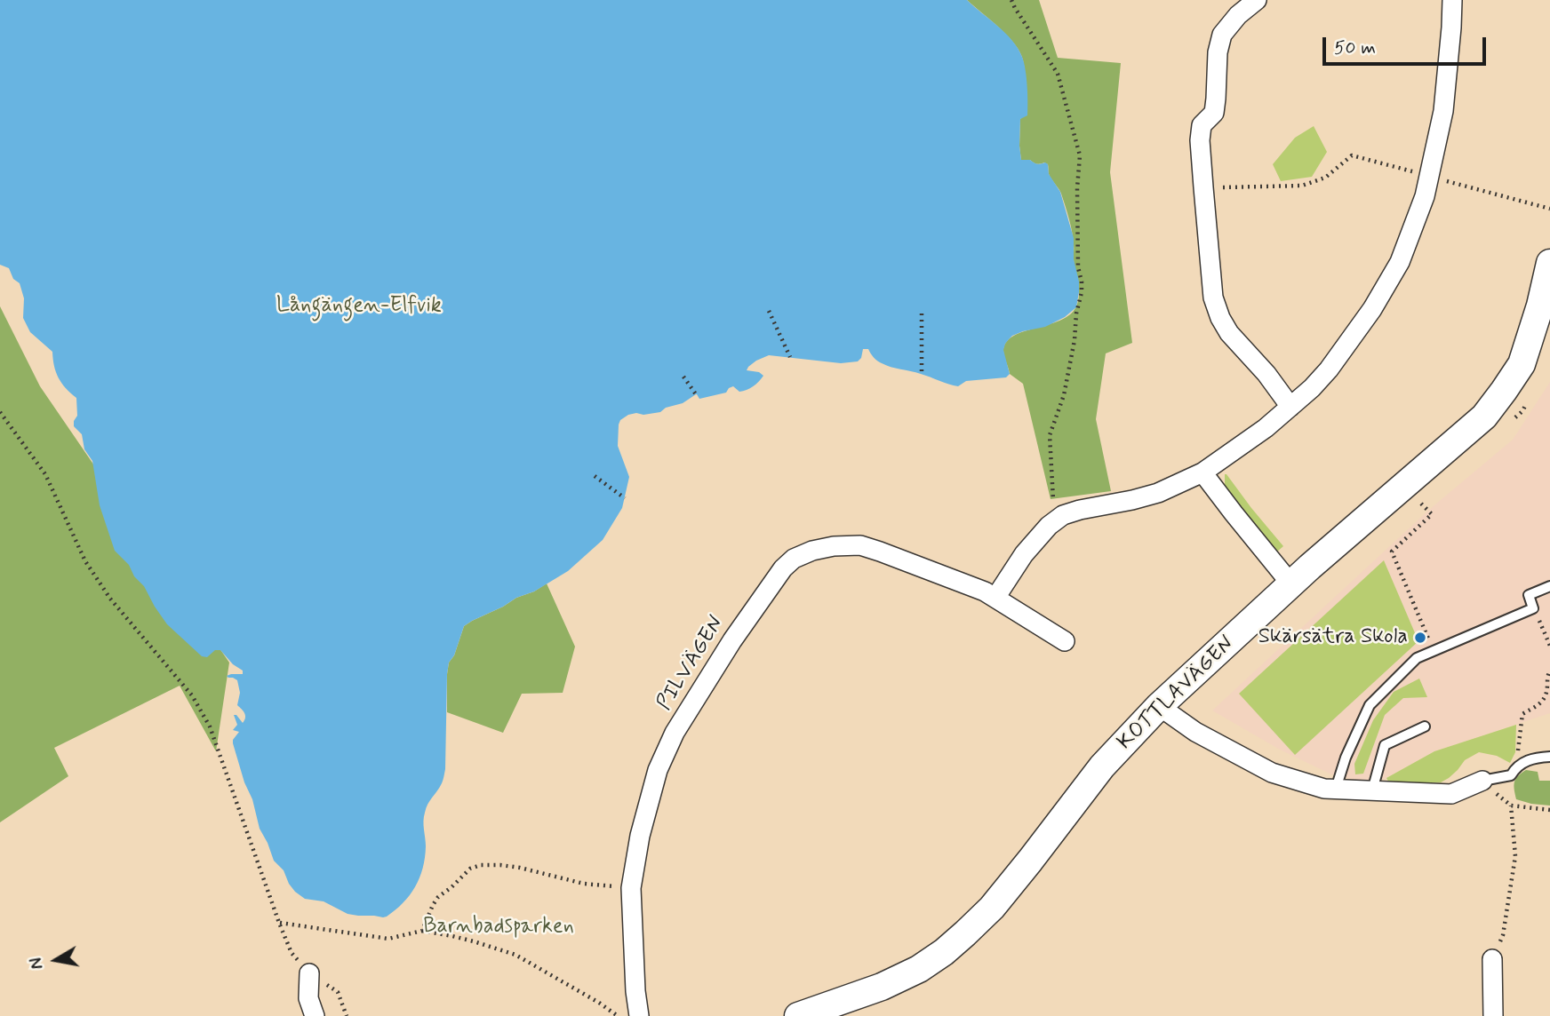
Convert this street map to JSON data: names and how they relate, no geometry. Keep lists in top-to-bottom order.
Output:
{
  "streets": {
    "street": ["PILVÄGEN", "KOTTLAVÄGEN"]
  },
  "parks": ["Långängen-Elfvik", "Barnbadsparken"],
  "places": ["Skärsätra Skola"],
  "scale_bar": "50 m",
  "north": "left"
}
